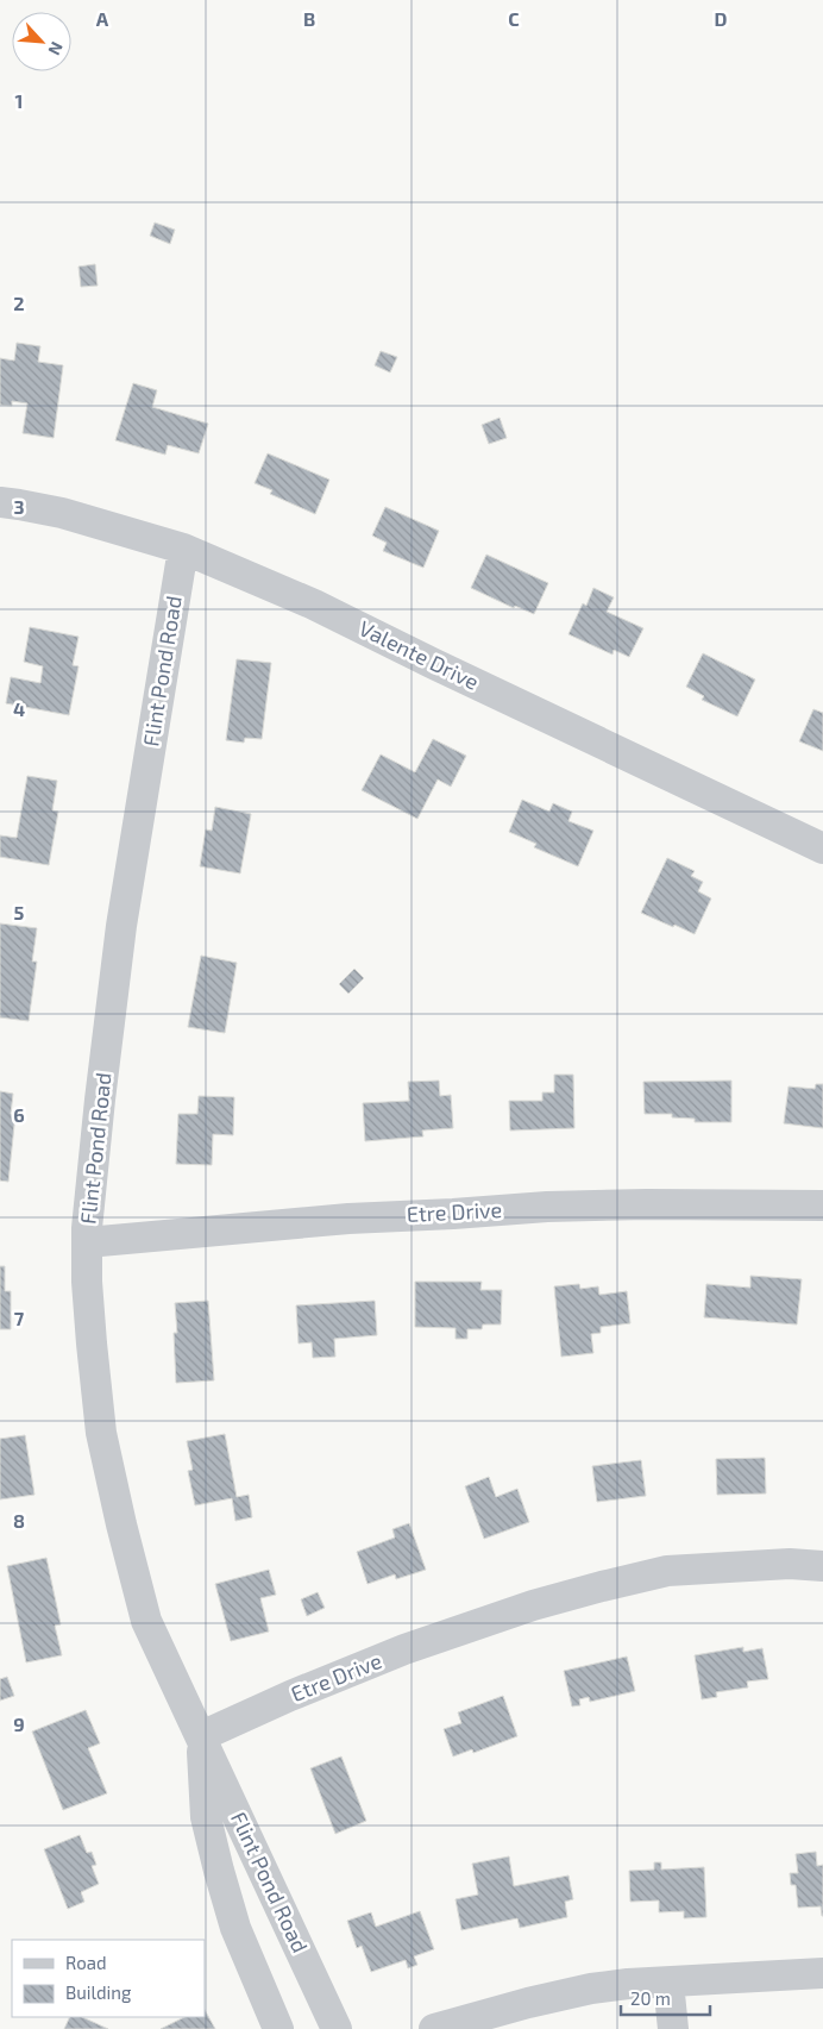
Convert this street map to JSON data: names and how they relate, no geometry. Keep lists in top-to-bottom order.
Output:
{
  "streets": {
    "street": ["Valente Drive", "Flint Pond Road", "Etre Drive"]
  },
  "crossings": [
    ["Valente Drive", "Flint Pond Road"],
    ["Flint Pond Road", "Etre Drive"]
  ],
  "legend": ["Road", "Building"],
  "scale_bar": "20 m",
  "north": "bottom right",
  "grid": {
    "columns": [
      "A",
      "B",
      "C",
      "D"
    ],
    "rows": [
      "1",
      "2",
      "3",
      "4",
      "5",
      "6",
      "7",
      "8",
      "9"
    ]
  }
}
